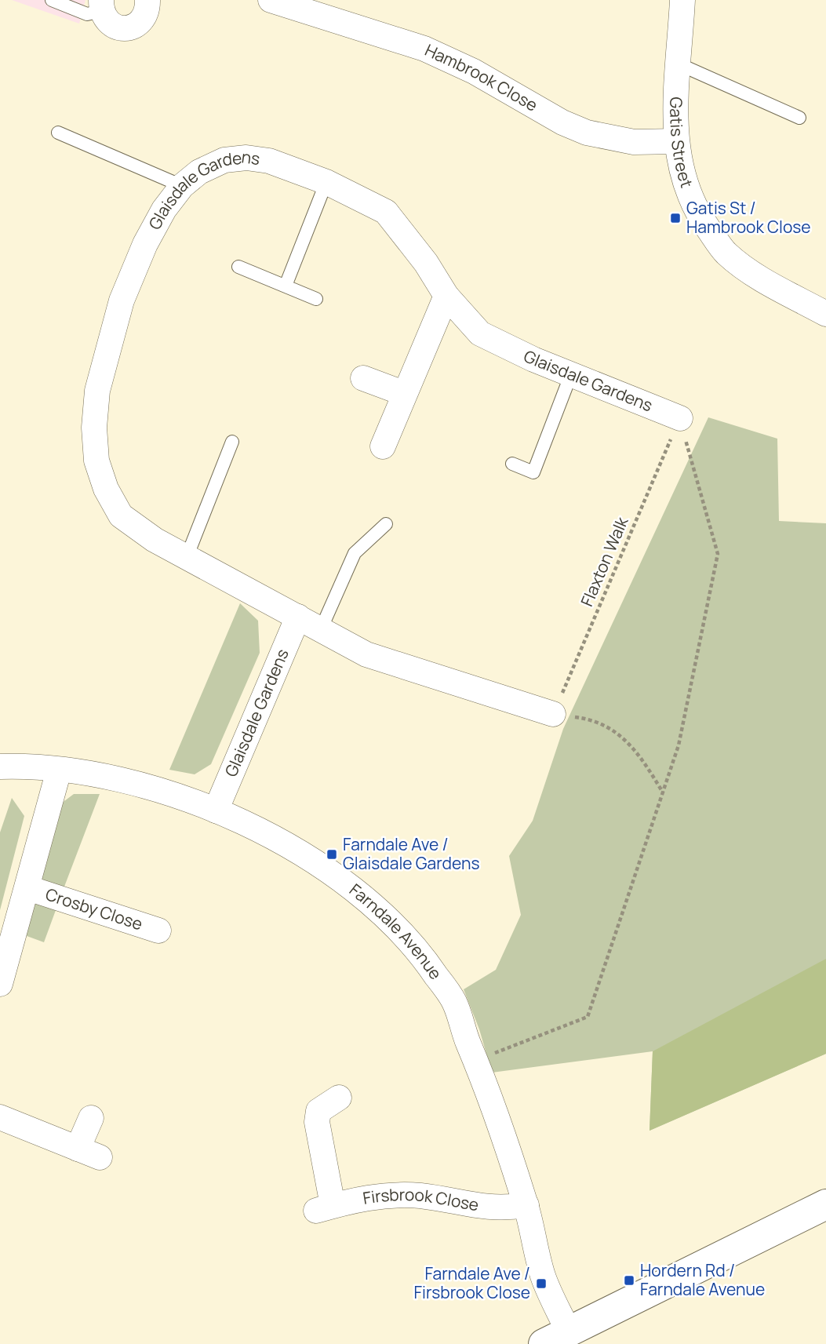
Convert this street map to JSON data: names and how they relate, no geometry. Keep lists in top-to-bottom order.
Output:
{
  "streets": {
    "street": [
      "Hambrook Close",
      "Gatis Street",
      "Glaisdale Gardens",
      "Crosby Close",
      "Farndale Avenue",
      "Firsbrook Close"
    ],
    "path": ["Flaxton Walk"]
  },
  "crossings": [
    ["Hambrook Close", "Gatis Street"],
    ["Glaisdale Gardens", "Flaxton Walk"],
    ["Glaisdale Gardens", "Farndale Avenue"],
    ["Crosby Close", "Farndale Avenue"],
    ["Farndale Avenue", "Firsbrook Close"]
  ],
  "places": {
    "transit": [
      "Gatis St / Hambrook Close",
      "Farndale Ave / Glaisdale Gardens",
      "Hordern Rd / Farndale Avenue",
      "Farndale Ave / Firsbrook Close"
    ]
  }
}
